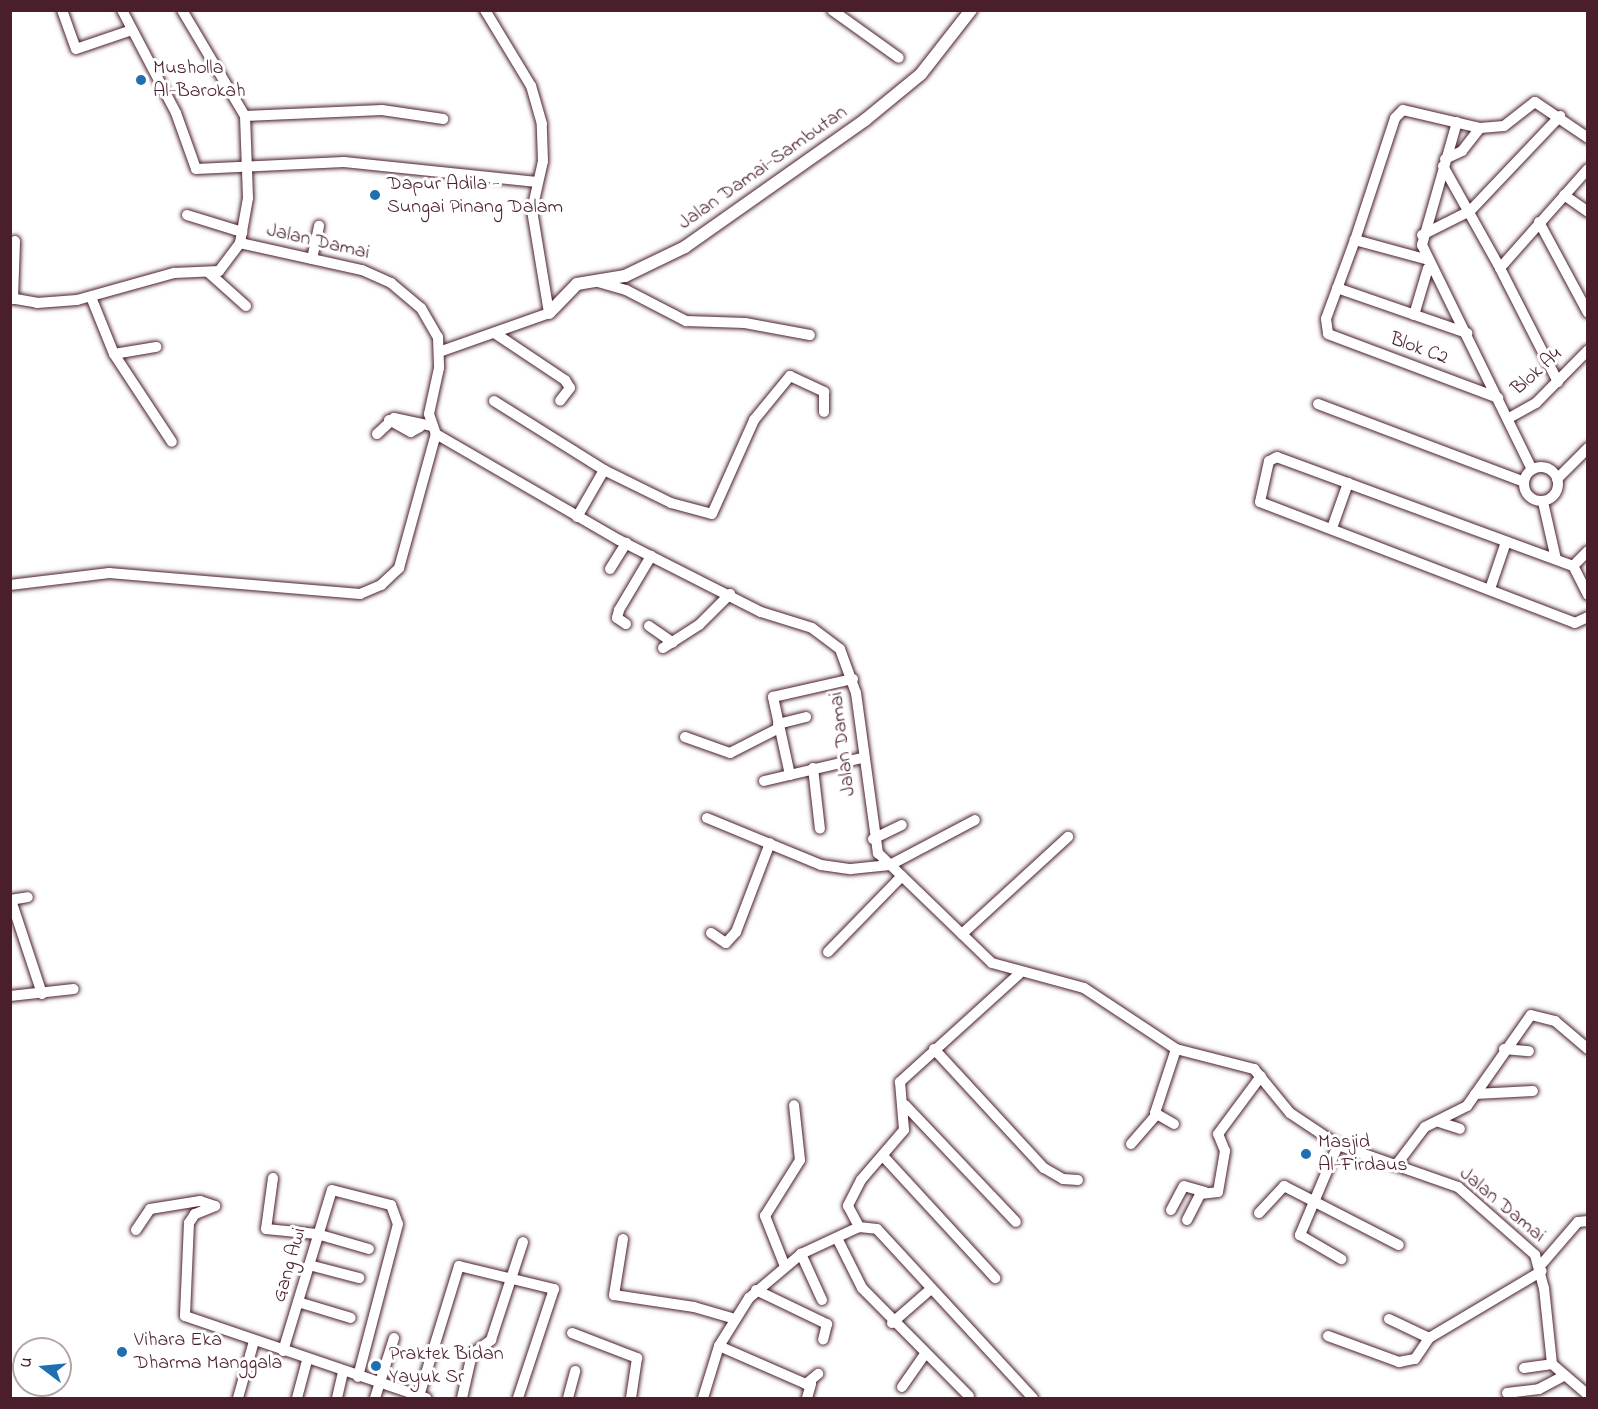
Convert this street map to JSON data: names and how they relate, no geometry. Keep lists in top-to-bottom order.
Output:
{
  "streets": {
    "street": [
      "Jalan Damai-Sambutan",
      "Jalan Damai",
      "Blok C2",
      "Blok A4",
      "Gang Awi"
    ]
  },
  "places": [
    "Musholla Al-Barokah",
    "Dapur Adila - Sungai Pinang Dalam",
    "Masjid Al-Firdaus",
    "Vihara Eka Dharma Manggala",
    "Praktek Bidan Yayuk Sr"
  ],
  "north": "left"
}
